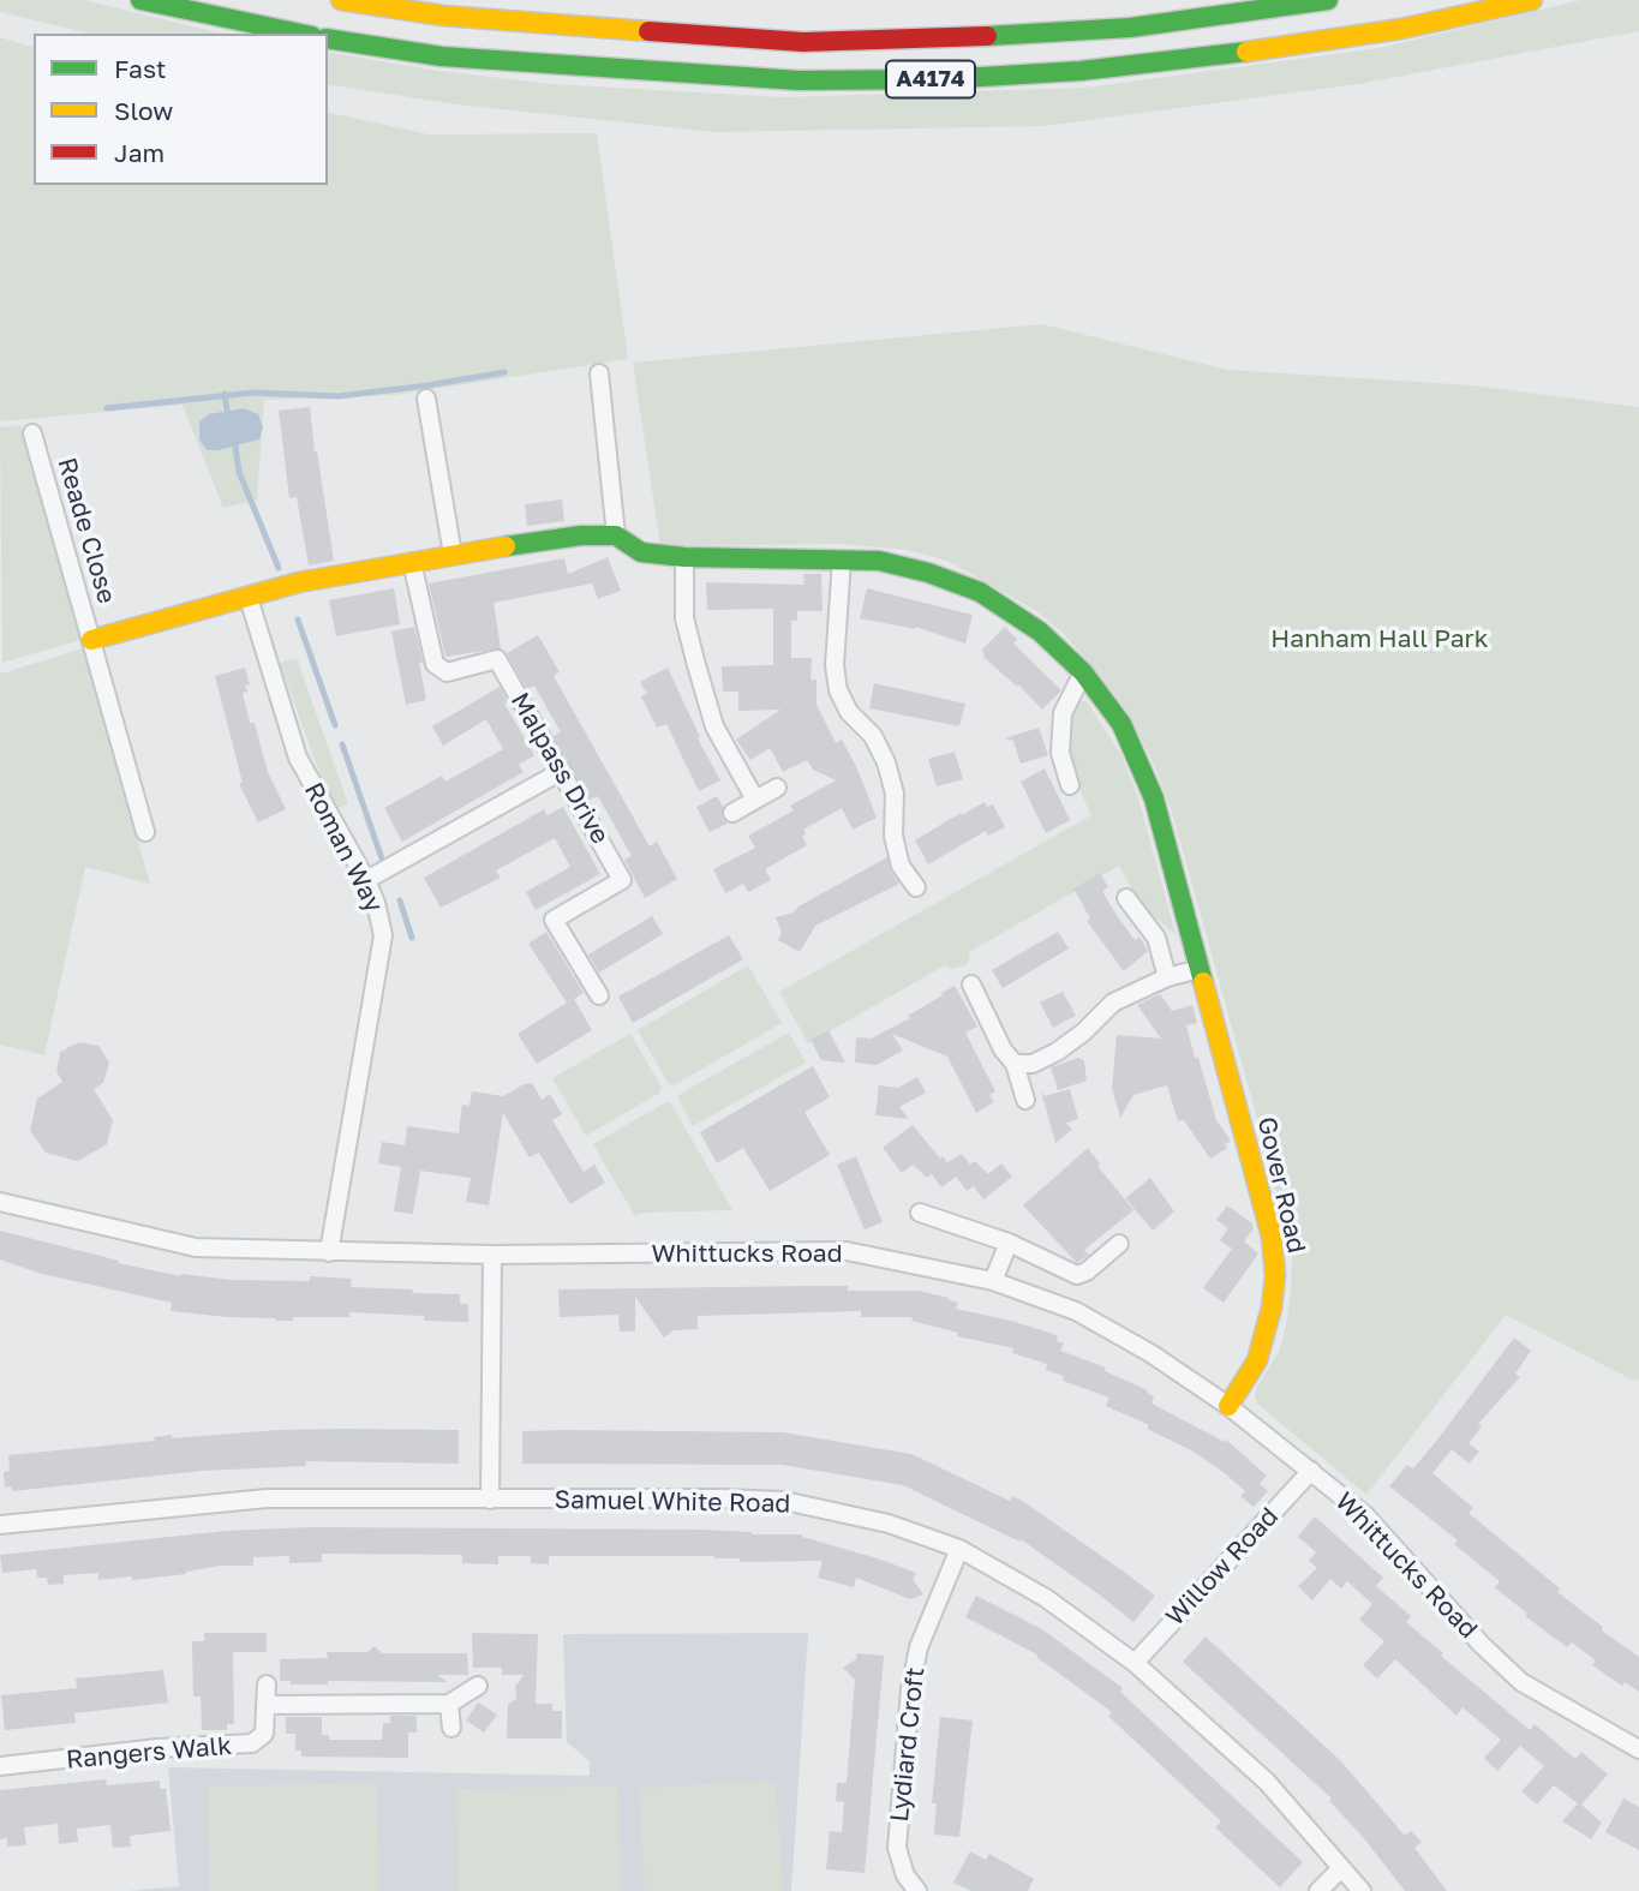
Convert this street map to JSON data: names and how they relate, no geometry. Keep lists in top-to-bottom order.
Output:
{
  "streets": {
    "main road": ["A4174", "Reade Close", "Gover Road"],
    "street": [
      "Malpass Drive",
      "Roman Way",
      "Whittucks Road",
      "Samuel White Road",
      "Willow Road",
      "Lydiard Croft",
      "Rangers Walk"
    ]
  },
  "crossings": [
    ["Reade Close", "Malpass Drive"],
    ["Reade Close", "Roman Way"],
    ["Reade Close", "Gover Road"],
    ["Roman Way", "Whittucks Road"],
    ["Gover Road", "Whittucks Road"],
    ["Whittucks Road", "Willow Road"],
    ["Samuel White Road", "Willow Road"],
    ["Samuel White Road", "Lydiard Croft"]
  ],
  "parks": ["Hanham Hall Park"],
  "legend": ["Fast", "Slow", "Jam"]
}
